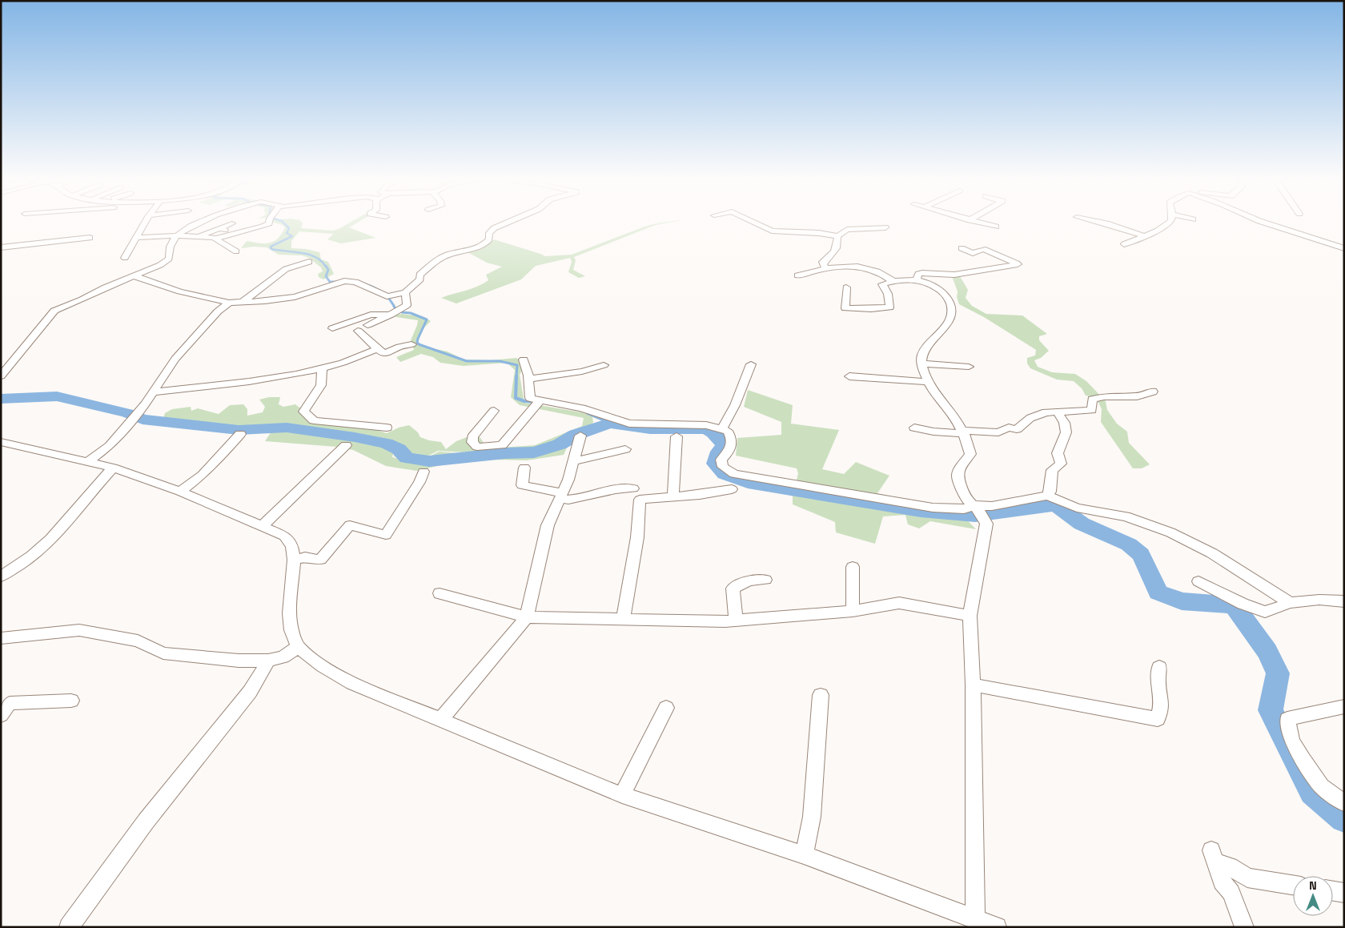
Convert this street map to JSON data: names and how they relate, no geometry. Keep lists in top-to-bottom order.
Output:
{
  "north": "top"
}
